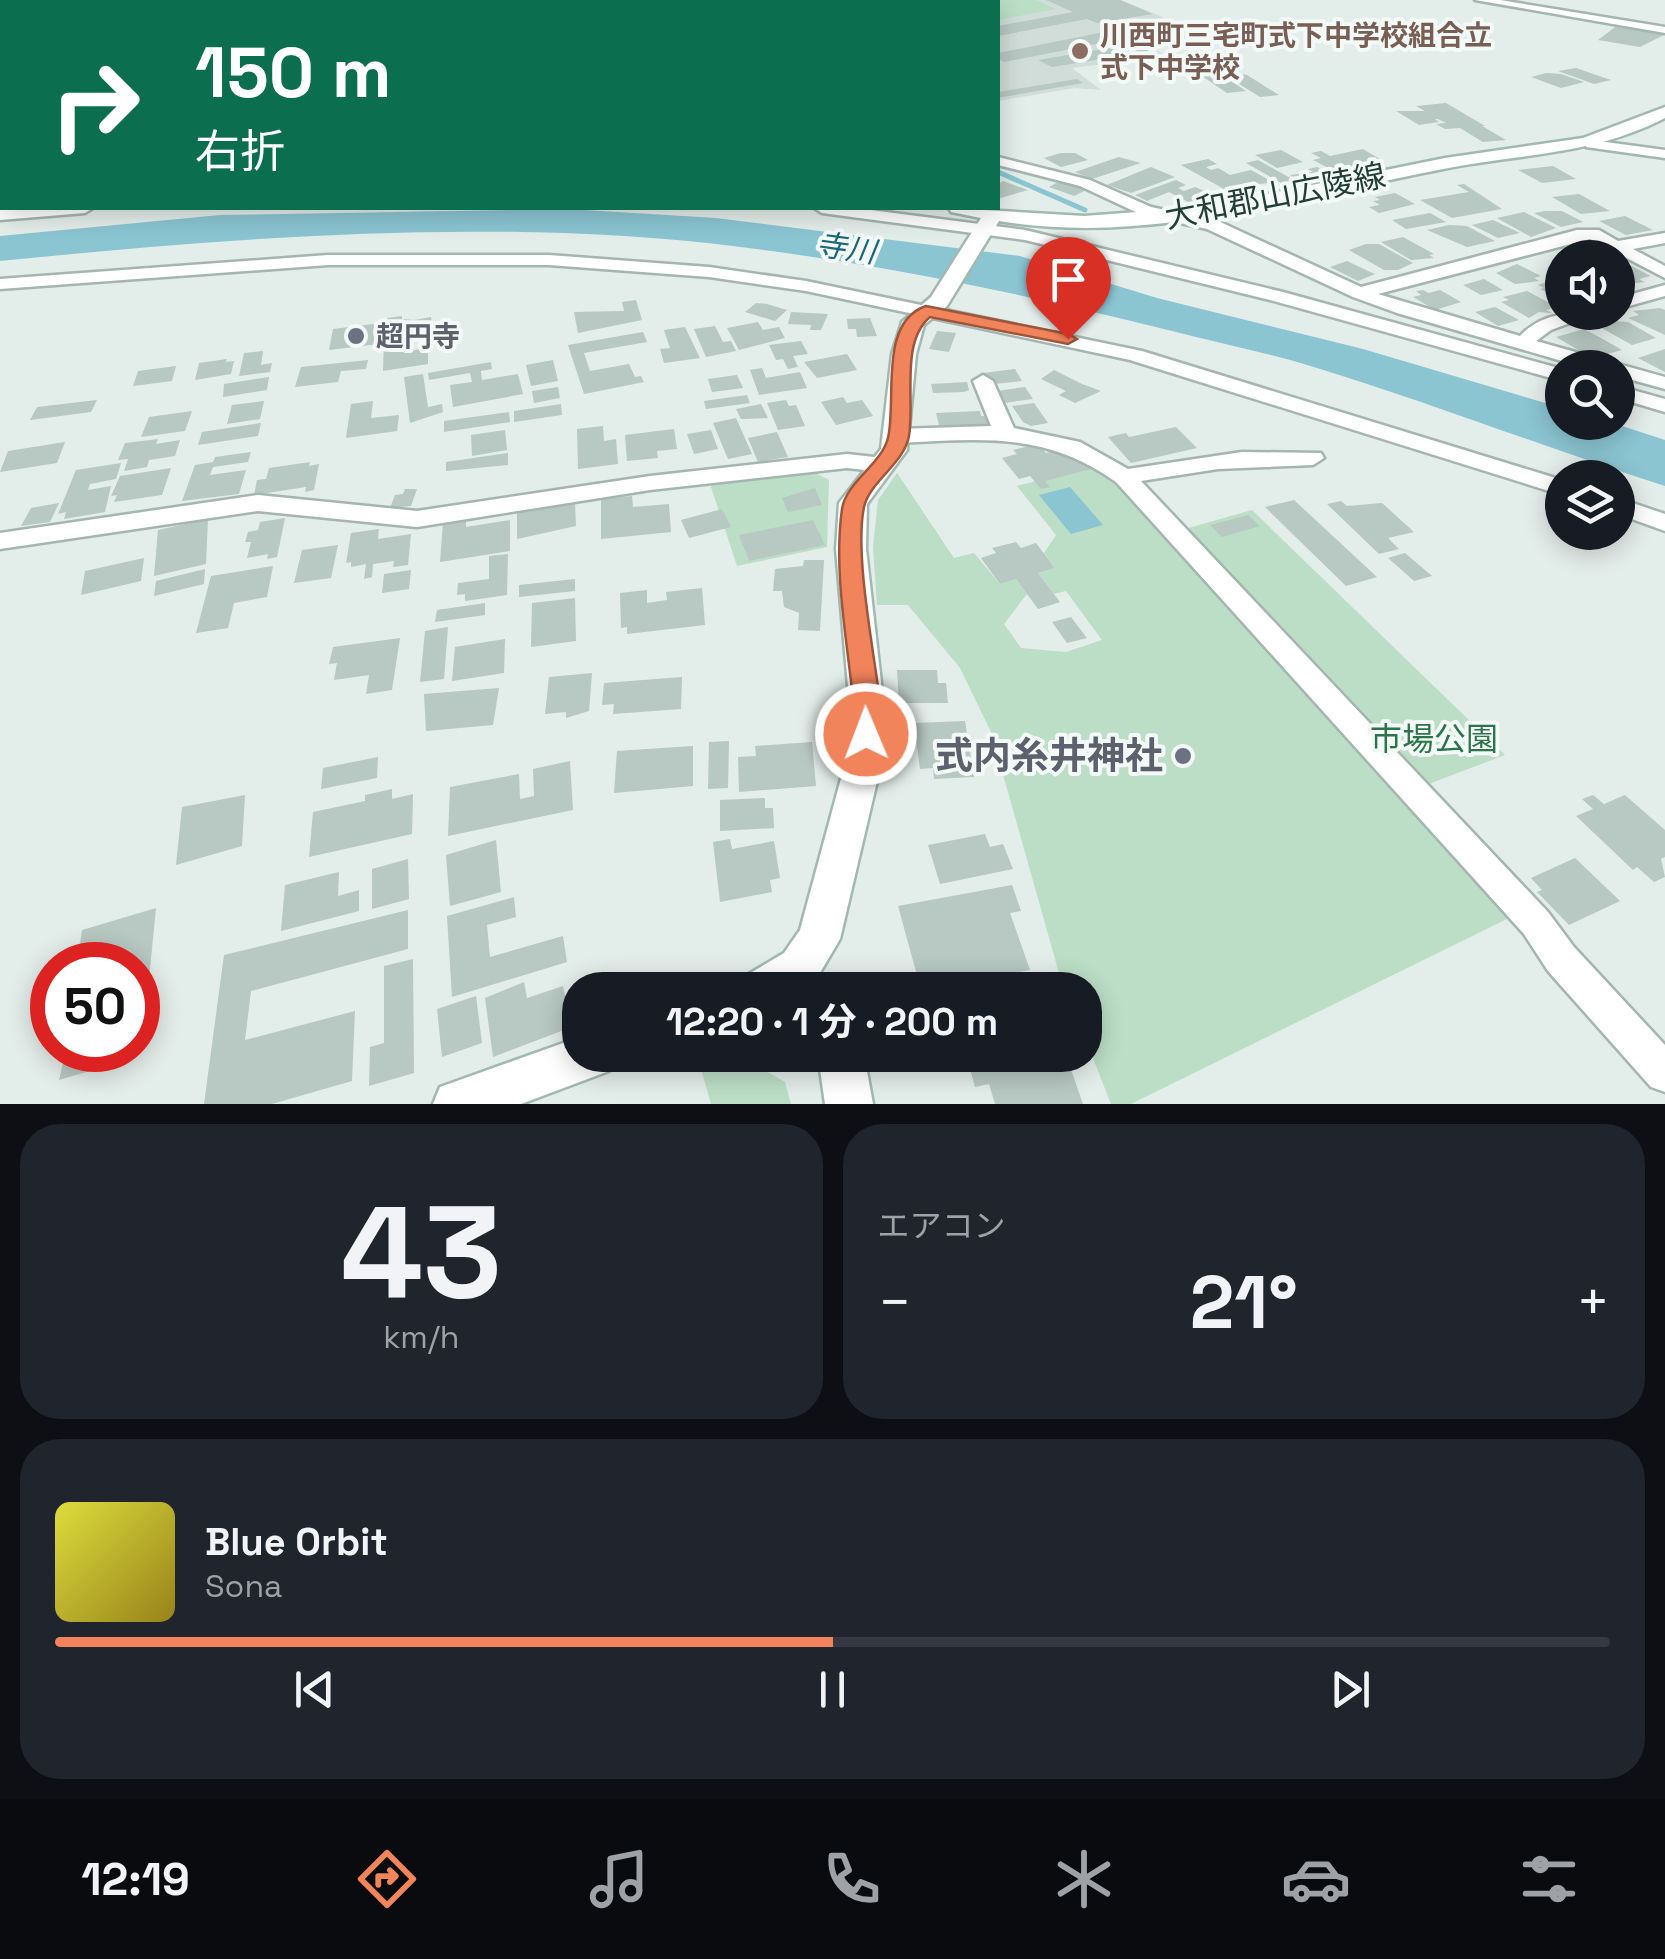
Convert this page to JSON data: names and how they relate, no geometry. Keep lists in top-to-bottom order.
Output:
{
  "streets": {
    "main road": ["大和郡山広陵線"]
  },
  "water": ["寺川"],
  "parks": ["市場公園"],
  "places": ["川西町三宅町式下中学校組合立 式下中学校", "超円寺", "式内糸井神社"],
  "page": {
    "turn": ["150 m", "右折"],
    "limit": "50",
    "trip": "12:20 · 1 分 · 200 m",
    "tile": [
      ["43", "km/h"],
      "エアコン"
    ],
    "heat": ["−", "21°", "+"],
    "song": ["Blue Orbit", "Sona"],
    "tabs": "12:19"
  }
}
